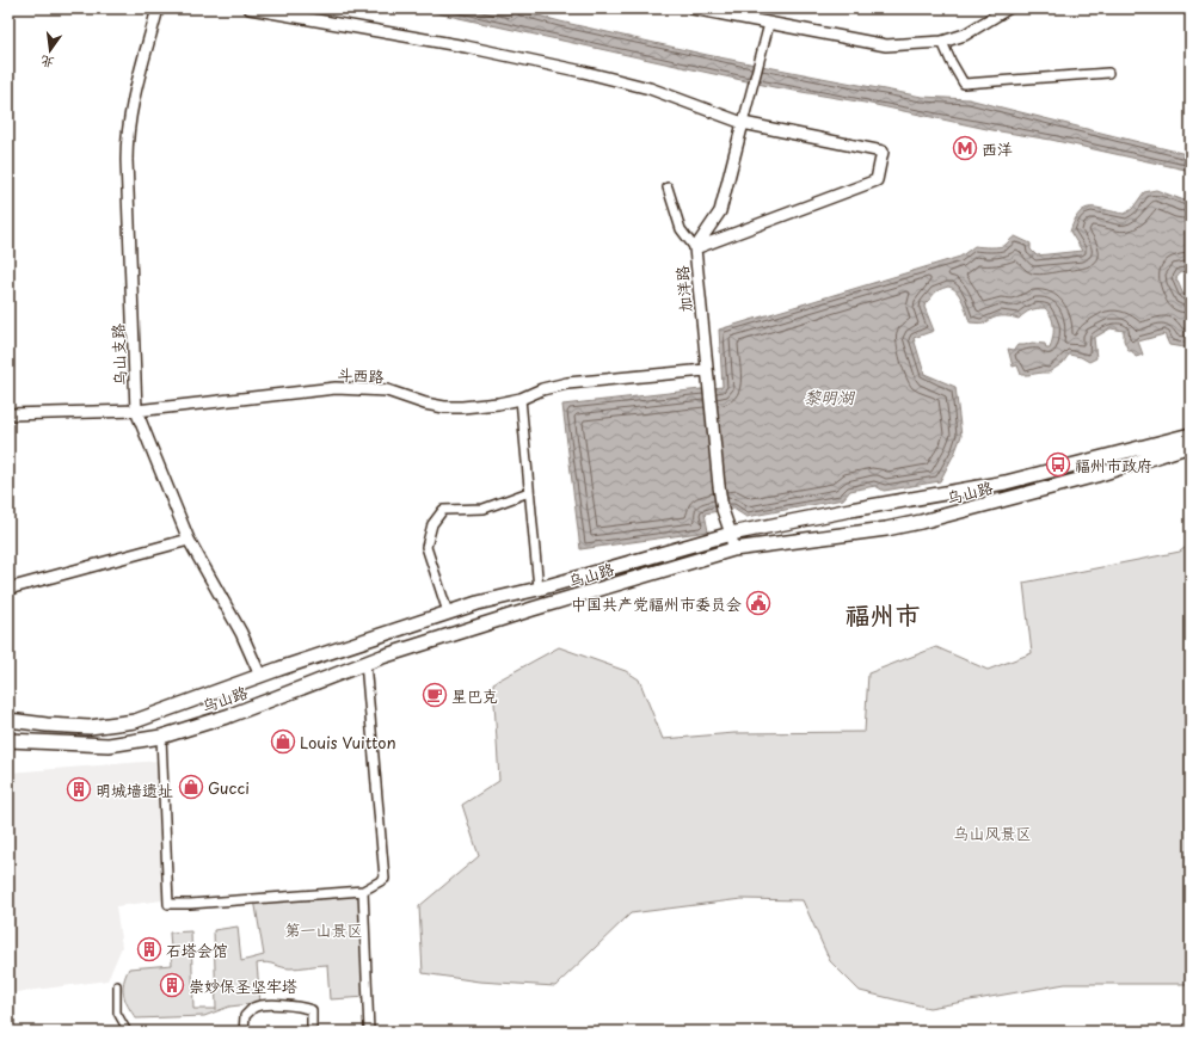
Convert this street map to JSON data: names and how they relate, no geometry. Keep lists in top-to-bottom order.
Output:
{
  "streets": {
    "main road": ["乌山路"],
    "street": ["加洋路", "乌山支路", "斗西路"]
  },
  "crossings": [
    ["加洋路", "斗西路"],
    ["加洋路", "乌山路"],
    ["乌山支路", "斗西路"],
    ["乌山支路", "乌山路"]
  ],
  "districts": ["福州市"],
  "water": ["黎明湖"],
  "parks": ["乌山风景区", "第一山景区"],
  "places": {
    "metro station": ["西洋"],
    "bus stop": ["福州市政府"],
    "public building": ["中国共产党福州市委员会"],
    "cafe": ["星巴克"],
    "shop": ["Louis Vuitton", "Gucci"],
    "building": ["明城墙遗址", "石塔会馆", "崇妙保圣坚牢塔"]
  },
  "north": "bottom"
}
